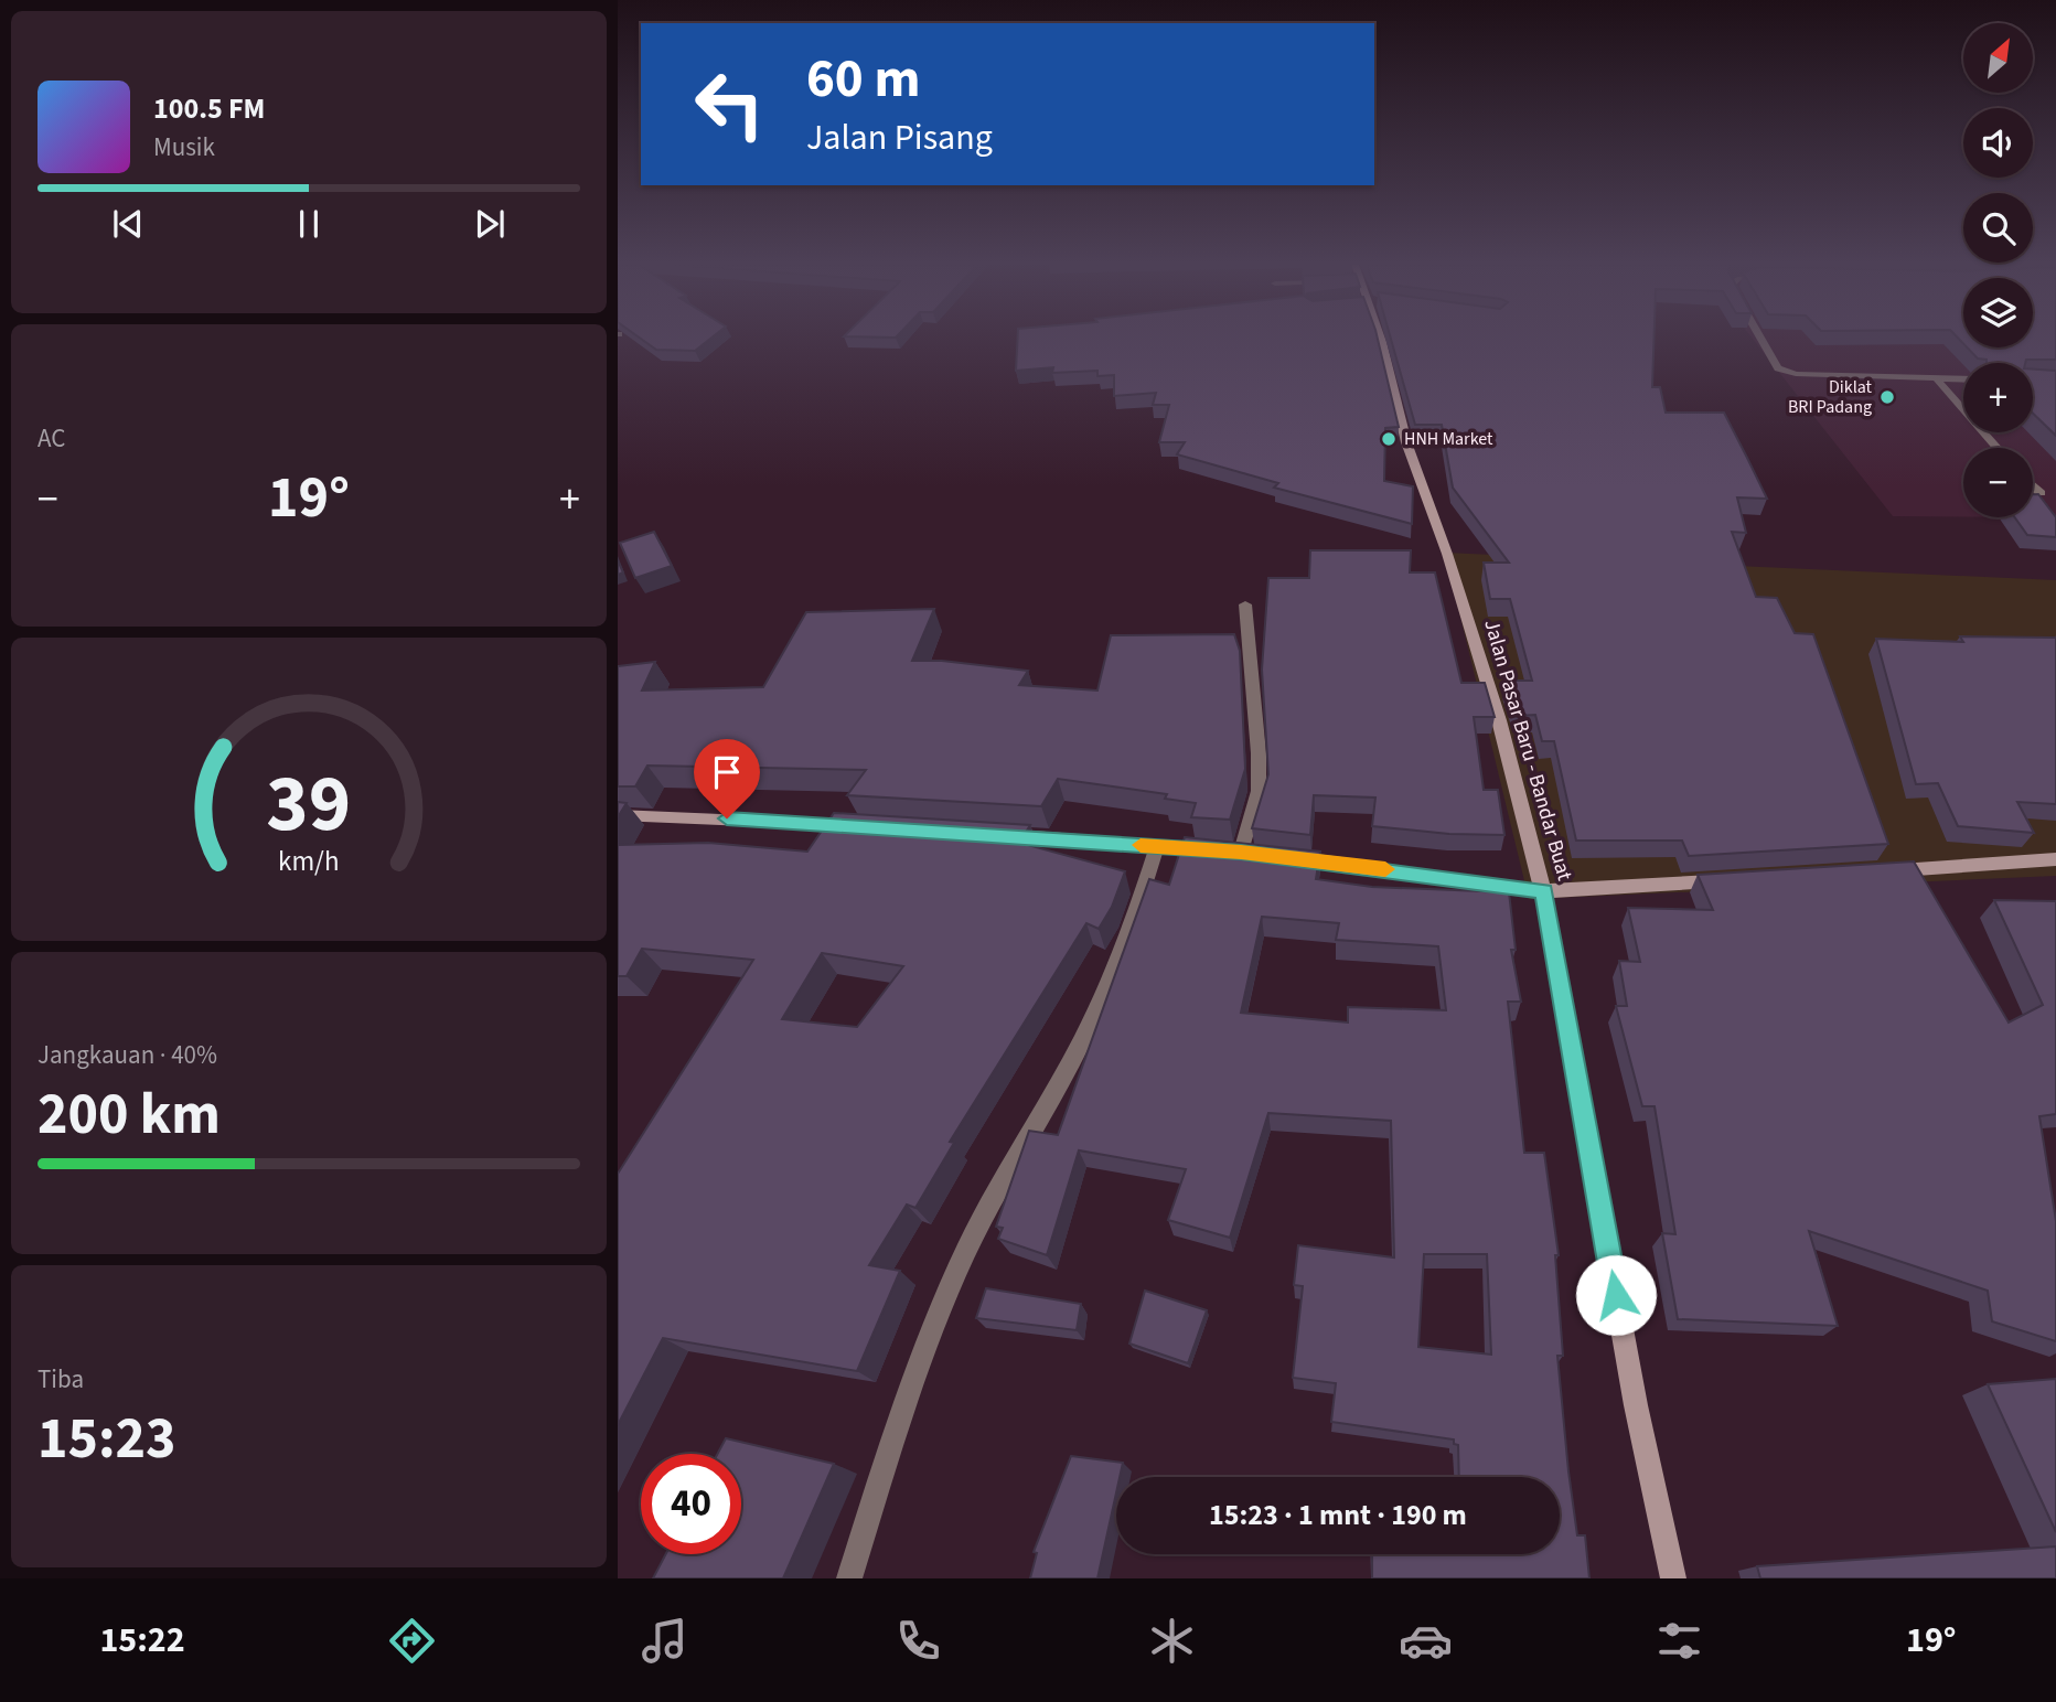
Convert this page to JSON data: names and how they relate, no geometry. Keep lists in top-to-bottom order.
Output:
{
  "streets": {
    "street": ["Jalan Pasar Baru - Bandar Buat"]
  },
  "places": ["Diklat BRI Padang", "HNH Market"],
  "north": "top right",
  "page": {
    "map_buttons": ["+", "−"],
    "turn": ["60 m", "Jalan Pisang"],
    "song": ["100.5 FM", "Musik"],
    "tile": [
      "AC",
      ["Jangkauan · 40%", "200 km"],
      ["Tiba", "15:23"]
    ],
    "heat": ["−", "19°", "+"],
    "limit": "40",
    "trip": "15:23 · 1 mnt · 190 m",
    "tabs": ["15:22", "19°"],
    "gauge": ["39", "km/h"]
  }
}
